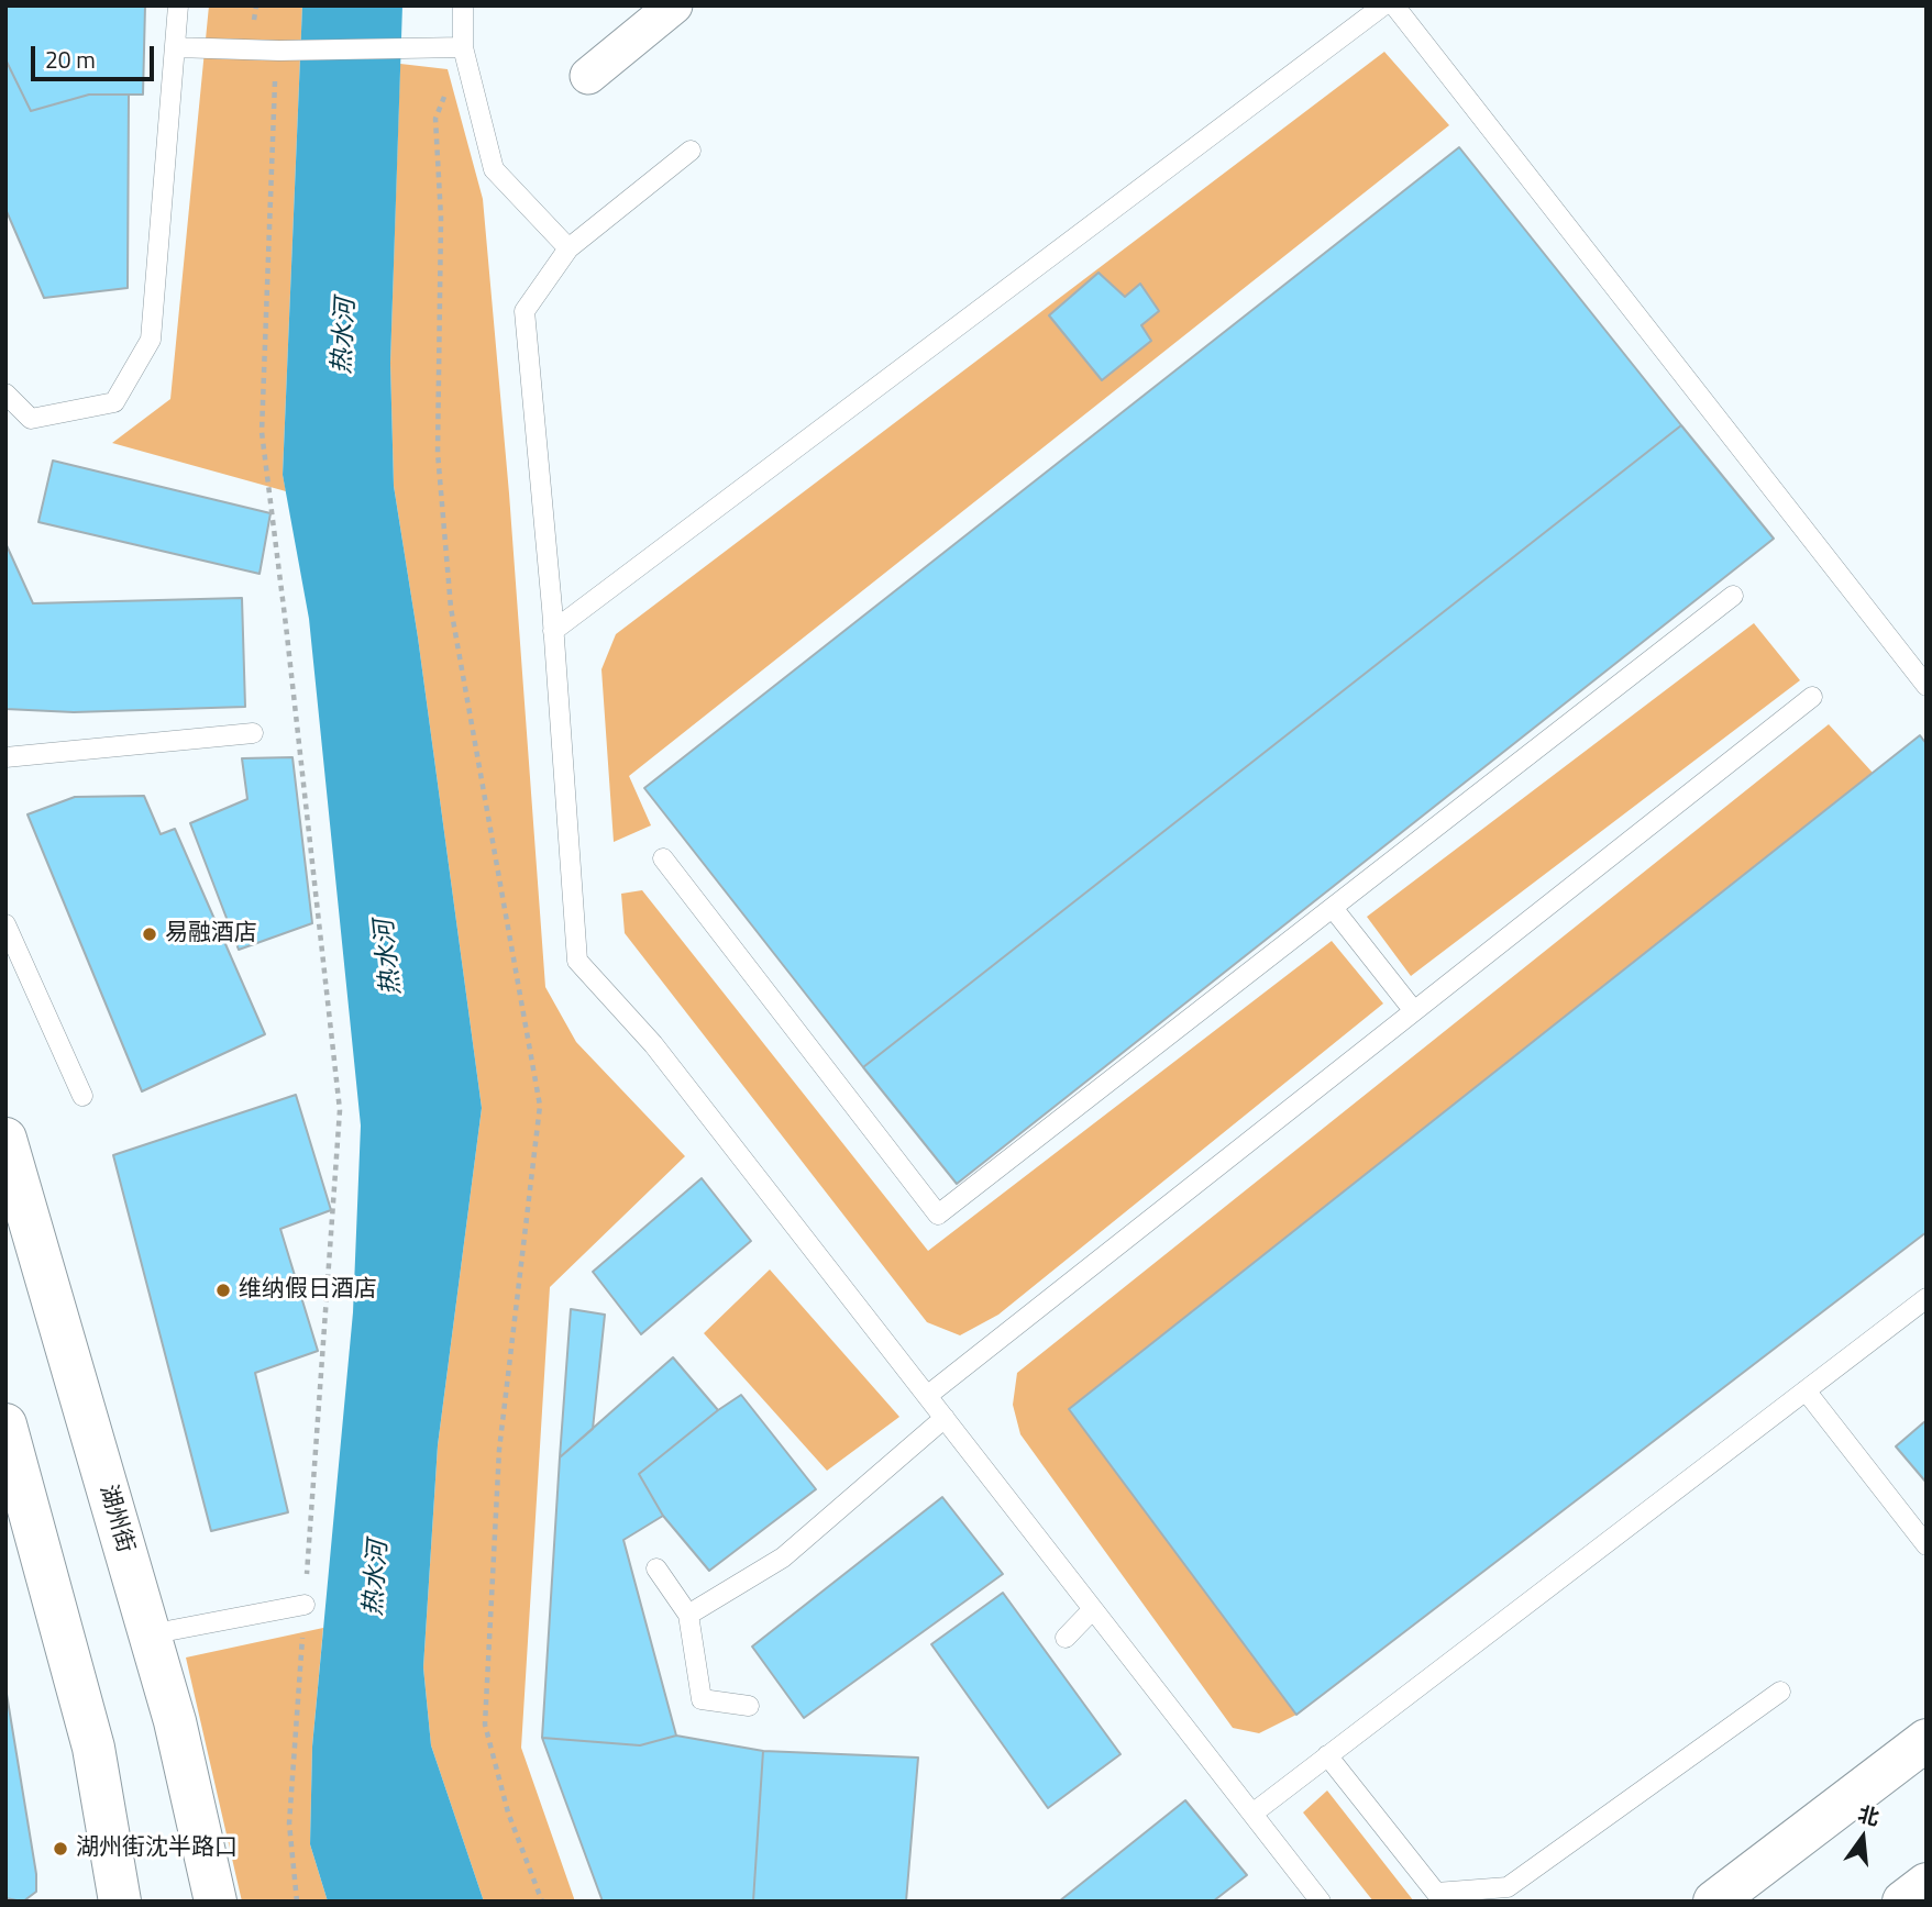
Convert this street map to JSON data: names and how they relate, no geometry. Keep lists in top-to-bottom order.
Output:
{
  "streets": {
    "main road": ["湖州街"]
  },
  "water": ["热水河"],
  "places": ["易融酒店", "维纳假日酒店", "湖州街沈半路口"],
  "scale_bar": "20 m",
  "north": "top"
}
